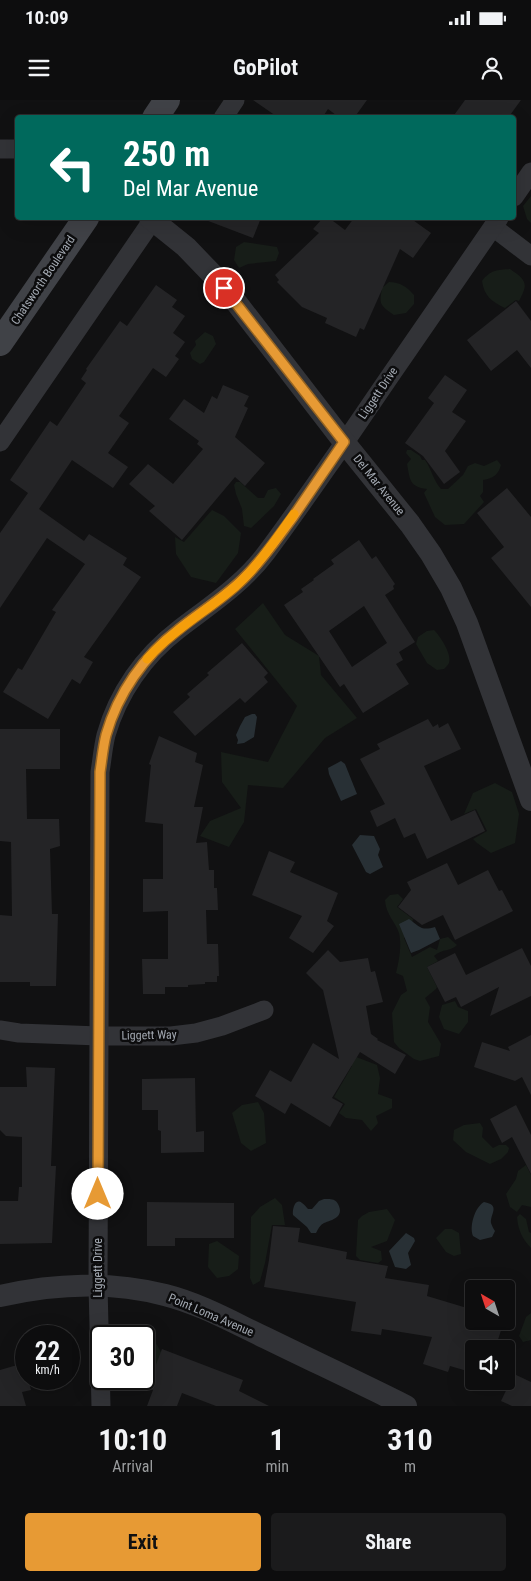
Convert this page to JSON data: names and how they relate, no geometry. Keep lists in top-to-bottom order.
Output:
{
  "streets": {
    "main road": ["Chatsworth Boulevard"],
    "street": [
      "Liggett Drive",
      "Del Mar Avenue",
      "Liggett Way",
      "Point Loma Avenue"
    ]
  },
  "crossings": [
    ["Liggett Drive", "Del Mar Avenue"],
    ["Liggett Drive", "Liggett Way"],
    ["Liggett Drive", "Point Loma Avenue"]
  ],
  "north": "top left",
  "page": {
    "status": "10:09",
    "header": "GoPilot",
    "turn": ["250 m", "Del Mar Avenue"],
    "speed": "22 km/h",
    "limit": "30",
    "eta": [
      "10:10",
      "Arrival",
      "1",
      "min",
      "310",
      "m"
    ],
    "buttons": ["Exit", "Share"]
  }
}
